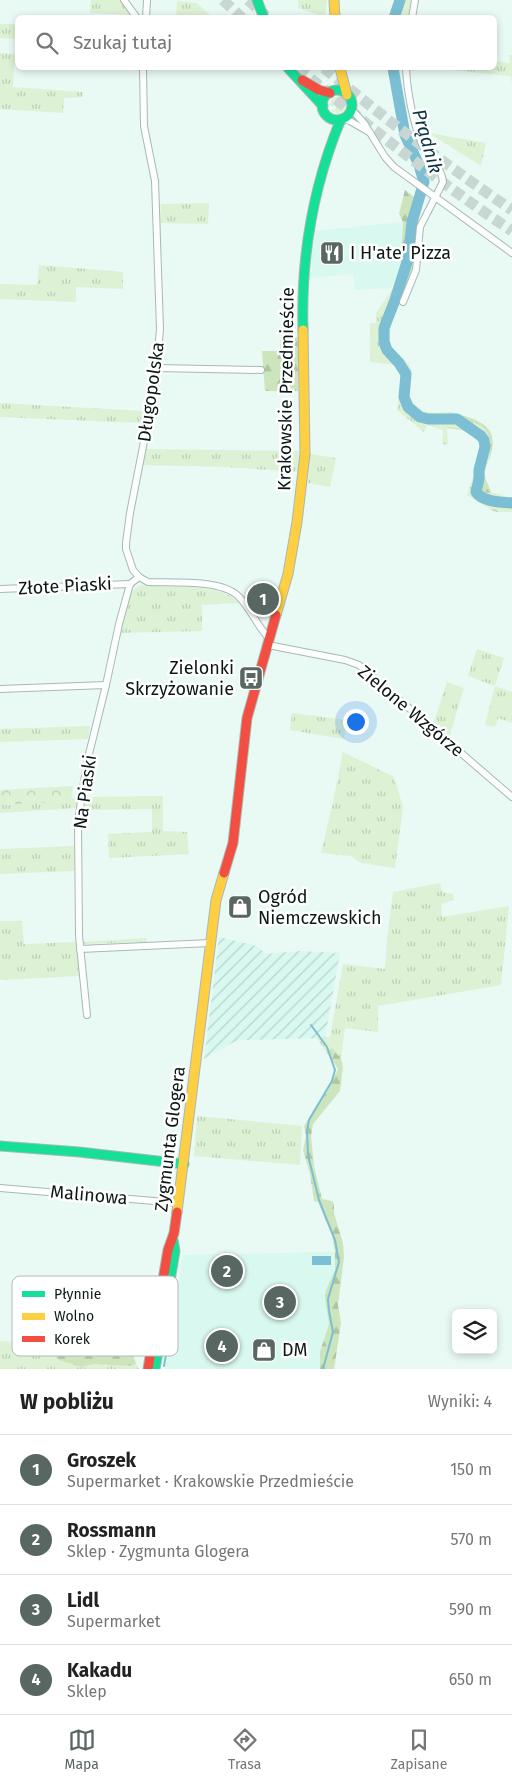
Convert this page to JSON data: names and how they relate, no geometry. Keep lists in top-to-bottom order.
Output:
{
  "streets": {
    "main road": ["Krakowskie Przedmieście", "Zygmunta Glogera"],
    "street": [
      "Długopolska",
      "Złote Piaski",
      "Zielone Wzgórze",
      "Na Piaski",
      "Malinowa"
    ]
  },
  "crossings": [
    ["Krakowskie Przedmieście", "Zielone Wzgórze"],
    ["Krakowskie Przedmieście", "Zygmunta Glogera"],
    ["Złote Piaski", "Na Piaski"],
    ["Zygmunta Glogera", "Malinowa"]
  ],
  "water": ["Prądnik"],
  "places": {
    "restaurant": ["I H'ate' Pizza"],
    "bus stop": ["Zielonki Skrzyżowanie"],
    "shop": ["Ogród Niemczewskich", "DM"]
  },
  "legend": ["Płynnie", "Wolno", "Korek"],
  "page": {
    "search": "Szukaj tutaj",
    "pins": [
      "1",
      "2",
      "3",
      "4"
    ],
    "heading": ["W pobliżu", "Wyniki: 4"],
    "list": [
      {
        "mark": "1",
        "name": "Groszek",
        "note": "Supermarket · Krakowskie Przedmieście",
        "value": "150 m"
      },
      {
        "mark": "2",
        "name": "Rossmann",
        "note": "Sklep · Zygmunta Glogera",
        "value": "570 m"
      },
      {
        "mark": "3",
        "name": "Lidl",
        "note": "Supermarket",
        "value": "590 m"
      },
      {
        "mark": "4",
        "name": "Kakadu",
        "note": "Sklep",
        "value": "650 m"
      }
    ],
    "nav": ["Mapa", "Trasa", "Zapisane"]
  }
}
